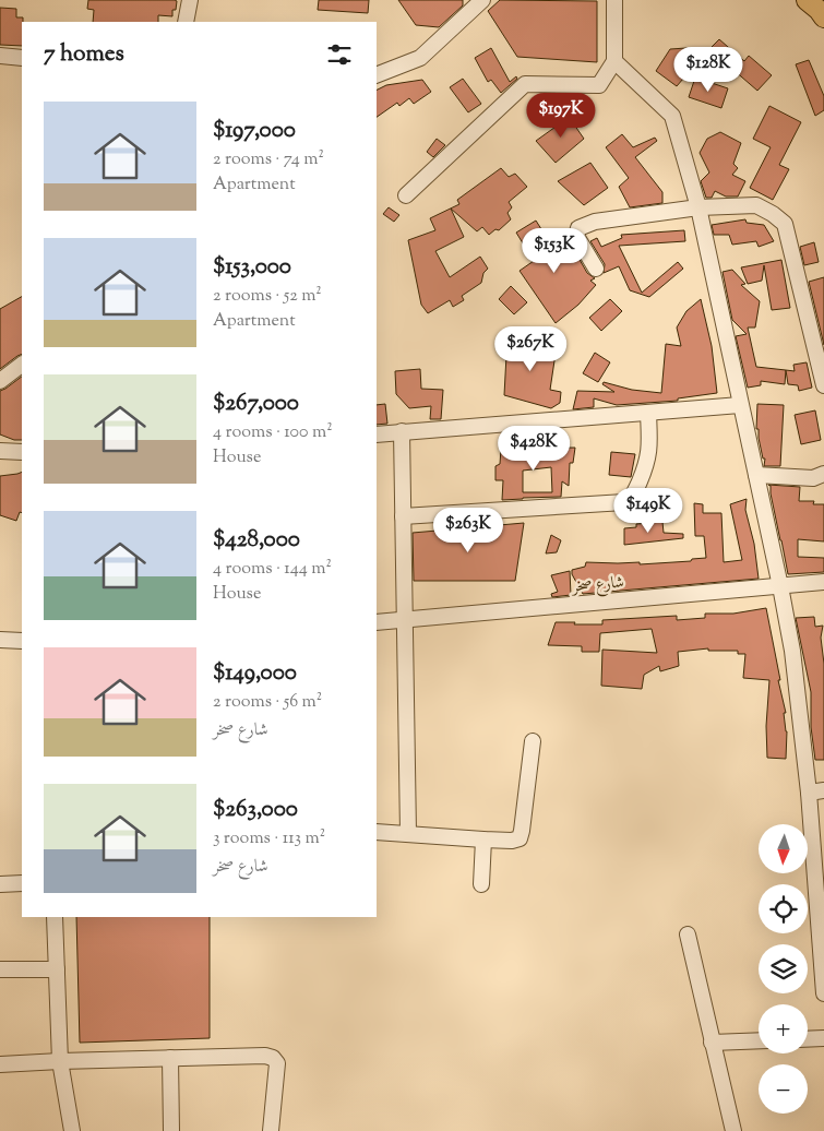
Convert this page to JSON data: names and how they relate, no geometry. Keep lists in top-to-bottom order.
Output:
{
  "streets": {
    "street": ["شارع صخر"]
  },
  "north": "bottom",
  "page": {
    "heading": "7 homes",
    "price": [
      "$128K",
      "$197K",
      "$153K",
      "$267K",
      "$428K",
      "$149K",
      "$263K"
    ],
    "list": [
      {
        "name": "$197,000",
        "note": "2 rooms · 74 m² · Apartment"
      },
      {
        "name": "$153,000",
        "note": "2 rooms · 52 m² · Apartment"
      },
      {
        "name": "$267,000",
        "note": "4 rooms · 100 m² · House"
      },
      {
        "name": "$428,000",
        "note": "4 rooms · 144 m² · House"
      },
      {
        "name": "$149,000",
        "note": "2 rooms · 56 m² · شارع صخر"
      },
      {
        "name": "$263,000",
        "note": "3 rooms · 113 m² · شارع صخر"
      }
    ],
    "map_buttons": ["+", "−"]
  }
}
